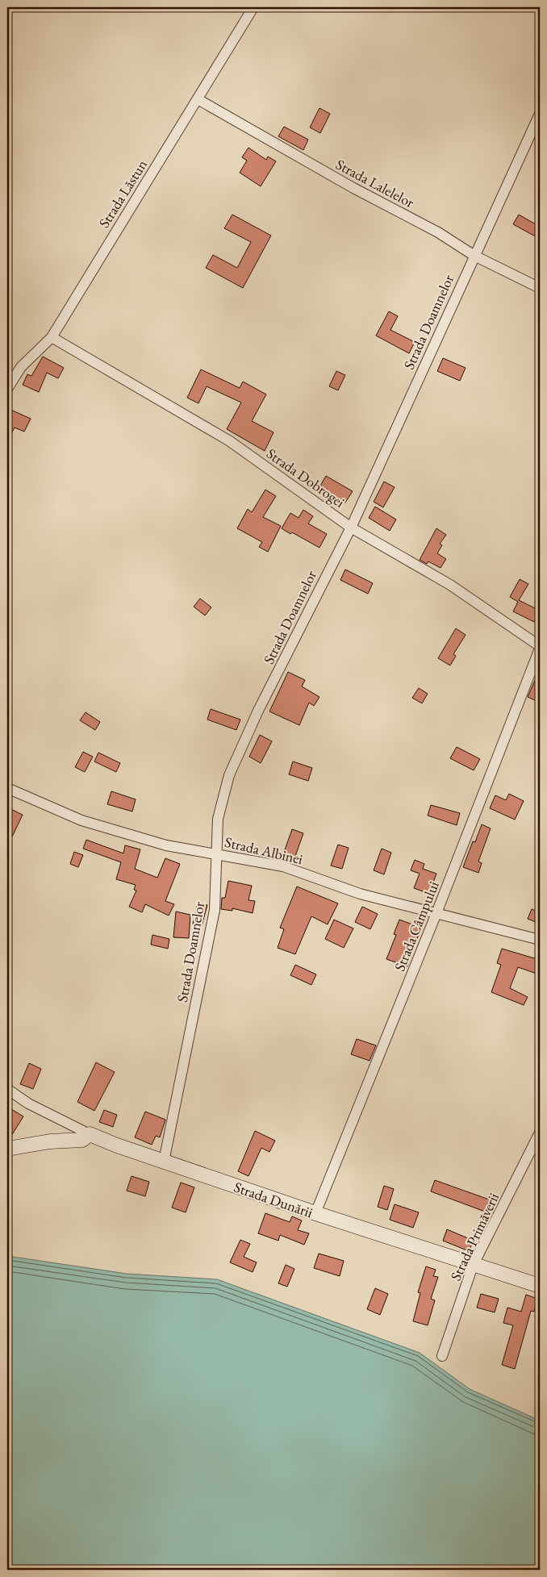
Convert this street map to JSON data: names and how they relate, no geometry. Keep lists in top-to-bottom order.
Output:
{
  "streets": {
    "main road": ["Strada Dunării"],
    "street": [
      "Strada Lalelelor",
      "Strada Lăstun",
      "Strada Doamnelor",
      "Strada Dobrogei",
      "Strada Albinei",
      "Strada Câmpului",
      "Strada Primăverii"
    ]
  },
  "crossings": [
    ["Strada Lalelelor", "Strada Lăstun"],
    ["Strada Lalelelor", "Strada Doamnelor"],
    ["Strada Lăstun", "Strada Dobrogei"],
    ["Strada Doamnelor", "Strada Dobrogei"],
    ["Strada Doamnelor", "Strada Albinei"],
    ["Strada Doamnelor", "Strada Dunării"],
    ["Strada Dobrogei", "Strada Câmpului"],
    ["Strada Albinei", "Strada Câmpului"],
    ["Strada Câmpului", "Strada Dunării"],
    ["Strada Dunării", "Strada Primăverii"]
  ]
}
